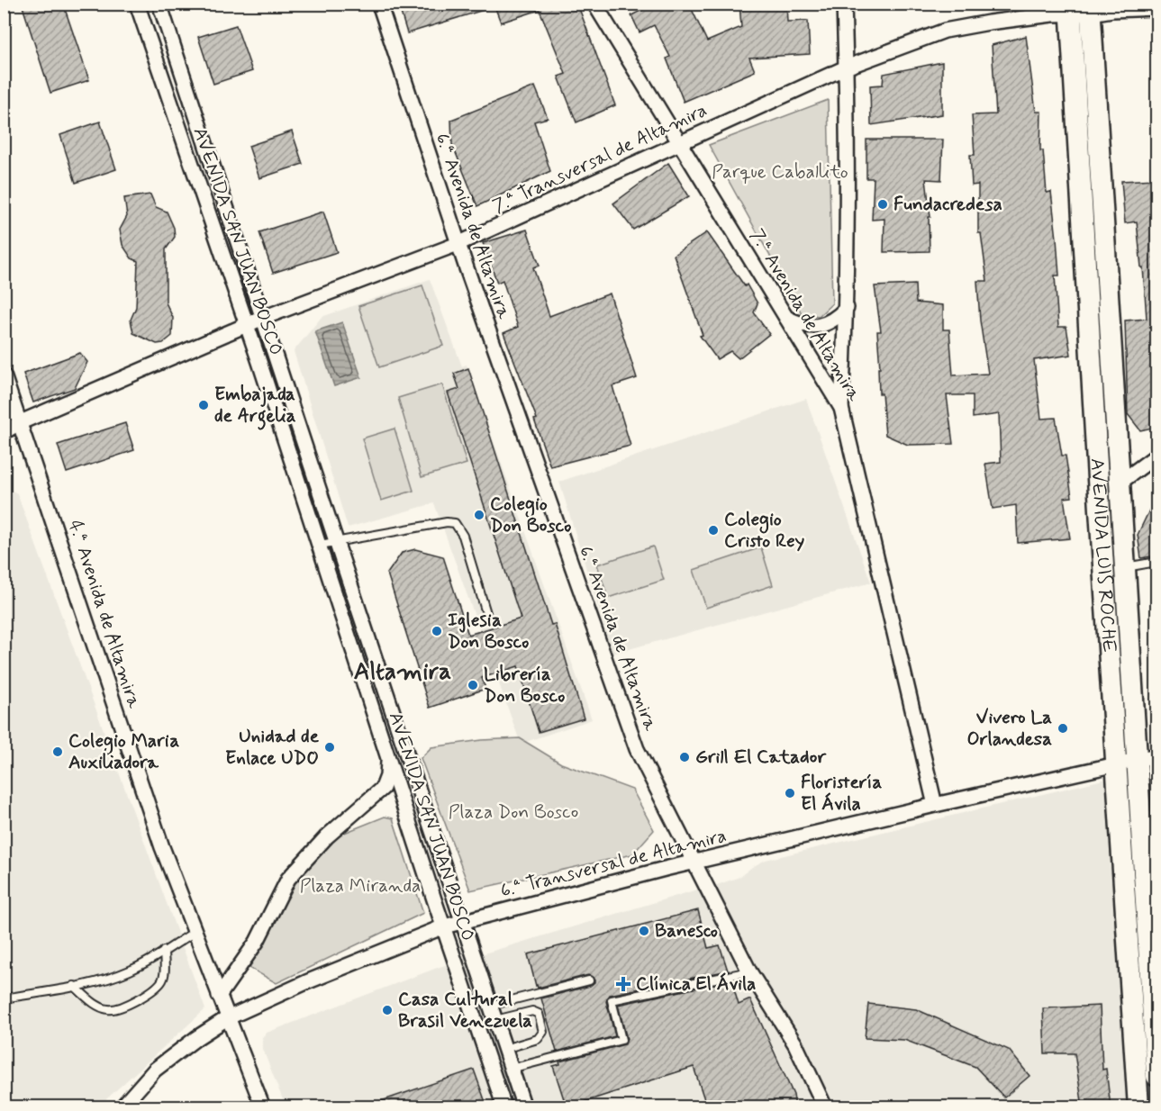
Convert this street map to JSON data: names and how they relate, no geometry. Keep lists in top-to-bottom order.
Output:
{
  "streets": {
    "main road": ["AVENIDA LUIS ROCHE"],
    "street": [
      "7.ª Transversal de Altamira",
      "6.ª Avenida de Altamira",
      "AVENIDA SAN JUAN BOSCO",
      "7.ª Avenida de Altamira",
      "4.ª Avenida de Altamira",
      "6.ª Transversal de Altamira"
    ]
  },
  "crossings": [
    ["7.ª Transversal de Altamira", "6.ª Avenida de Altamira"],
    ["7.ª Transversal de Altamira", "AVENIDA SAN JUAN BOSCO"],
    ["7.ª Transversal de Altamira", "7.ª Avenida de Altamira"],
    ["7.ª Transversal de Altamira", "AVENIDA LUIS ROCHE"],
    ["7.ª Transversal de Altamira", "4.ª Avenida de Altamira"],
    ["6.ª Avenida de Altamira", "6.ª Transversal de Altamira"],
    ["AVENIDA SAN JUAN BOSCO", "6.ª Transversal de Altamira"],
    ["7.ª Avenida de Altamira", "6.ª Transversal de Altamira"],
    ["AVENIDA LUIS ROCHE", "6.ª Transversal de Altamira"],
    ["4.ª Avenida de Altamira", "6.ª Transversal de Altamira"]
  ],
  "districts": ["Altamira"],
  "parks": ["Parque Caballito", "Plaza Don Bosco", "Plaza Miranda"],
  "places": {
    "other": [
      "Fundacredesa",
      "Embajada de Argelia",
      "Colegio Don Bosco",
      "Colegio Cristo Rey",
      "Iglesia Don Bosco",
      "Librería Don Bosco",
      "Vivero La Orlandesa",
      "Unidad de Enlace UDO",
      "Colegio Maria Auxiliadora",
      "Grill El Catador",
      "Floristería El Ávila",
      "Banesco",
      "Casa Cultural Brasil Venezuela"
    ],
    "health": ["Clínica El Ávila"]
  }
}
